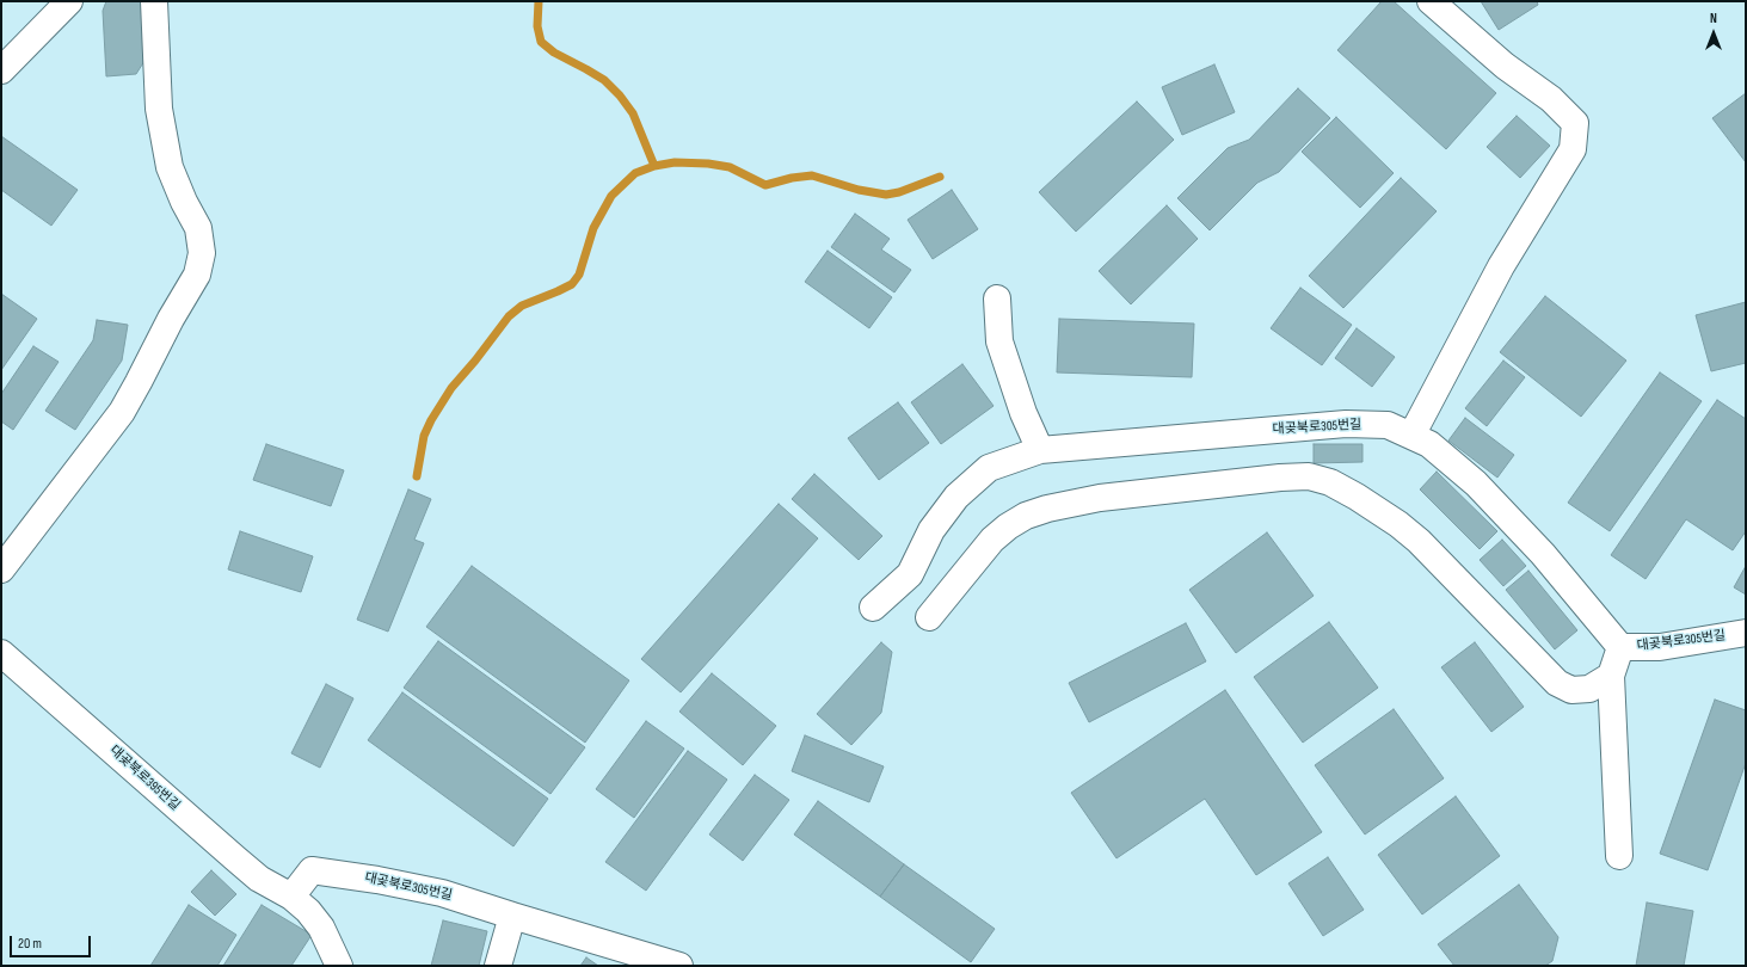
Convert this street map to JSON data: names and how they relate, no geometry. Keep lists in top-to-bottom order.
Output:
{
  "streets": {
    "lane": ["대곶북로305번길", "대곶북로395번길"]
  },
  "crossings": [
    ["대곶북로305번길", "대곶북로395번길"]
  ],
  "scale_bar": "20 m",
  "north": "top"
}
